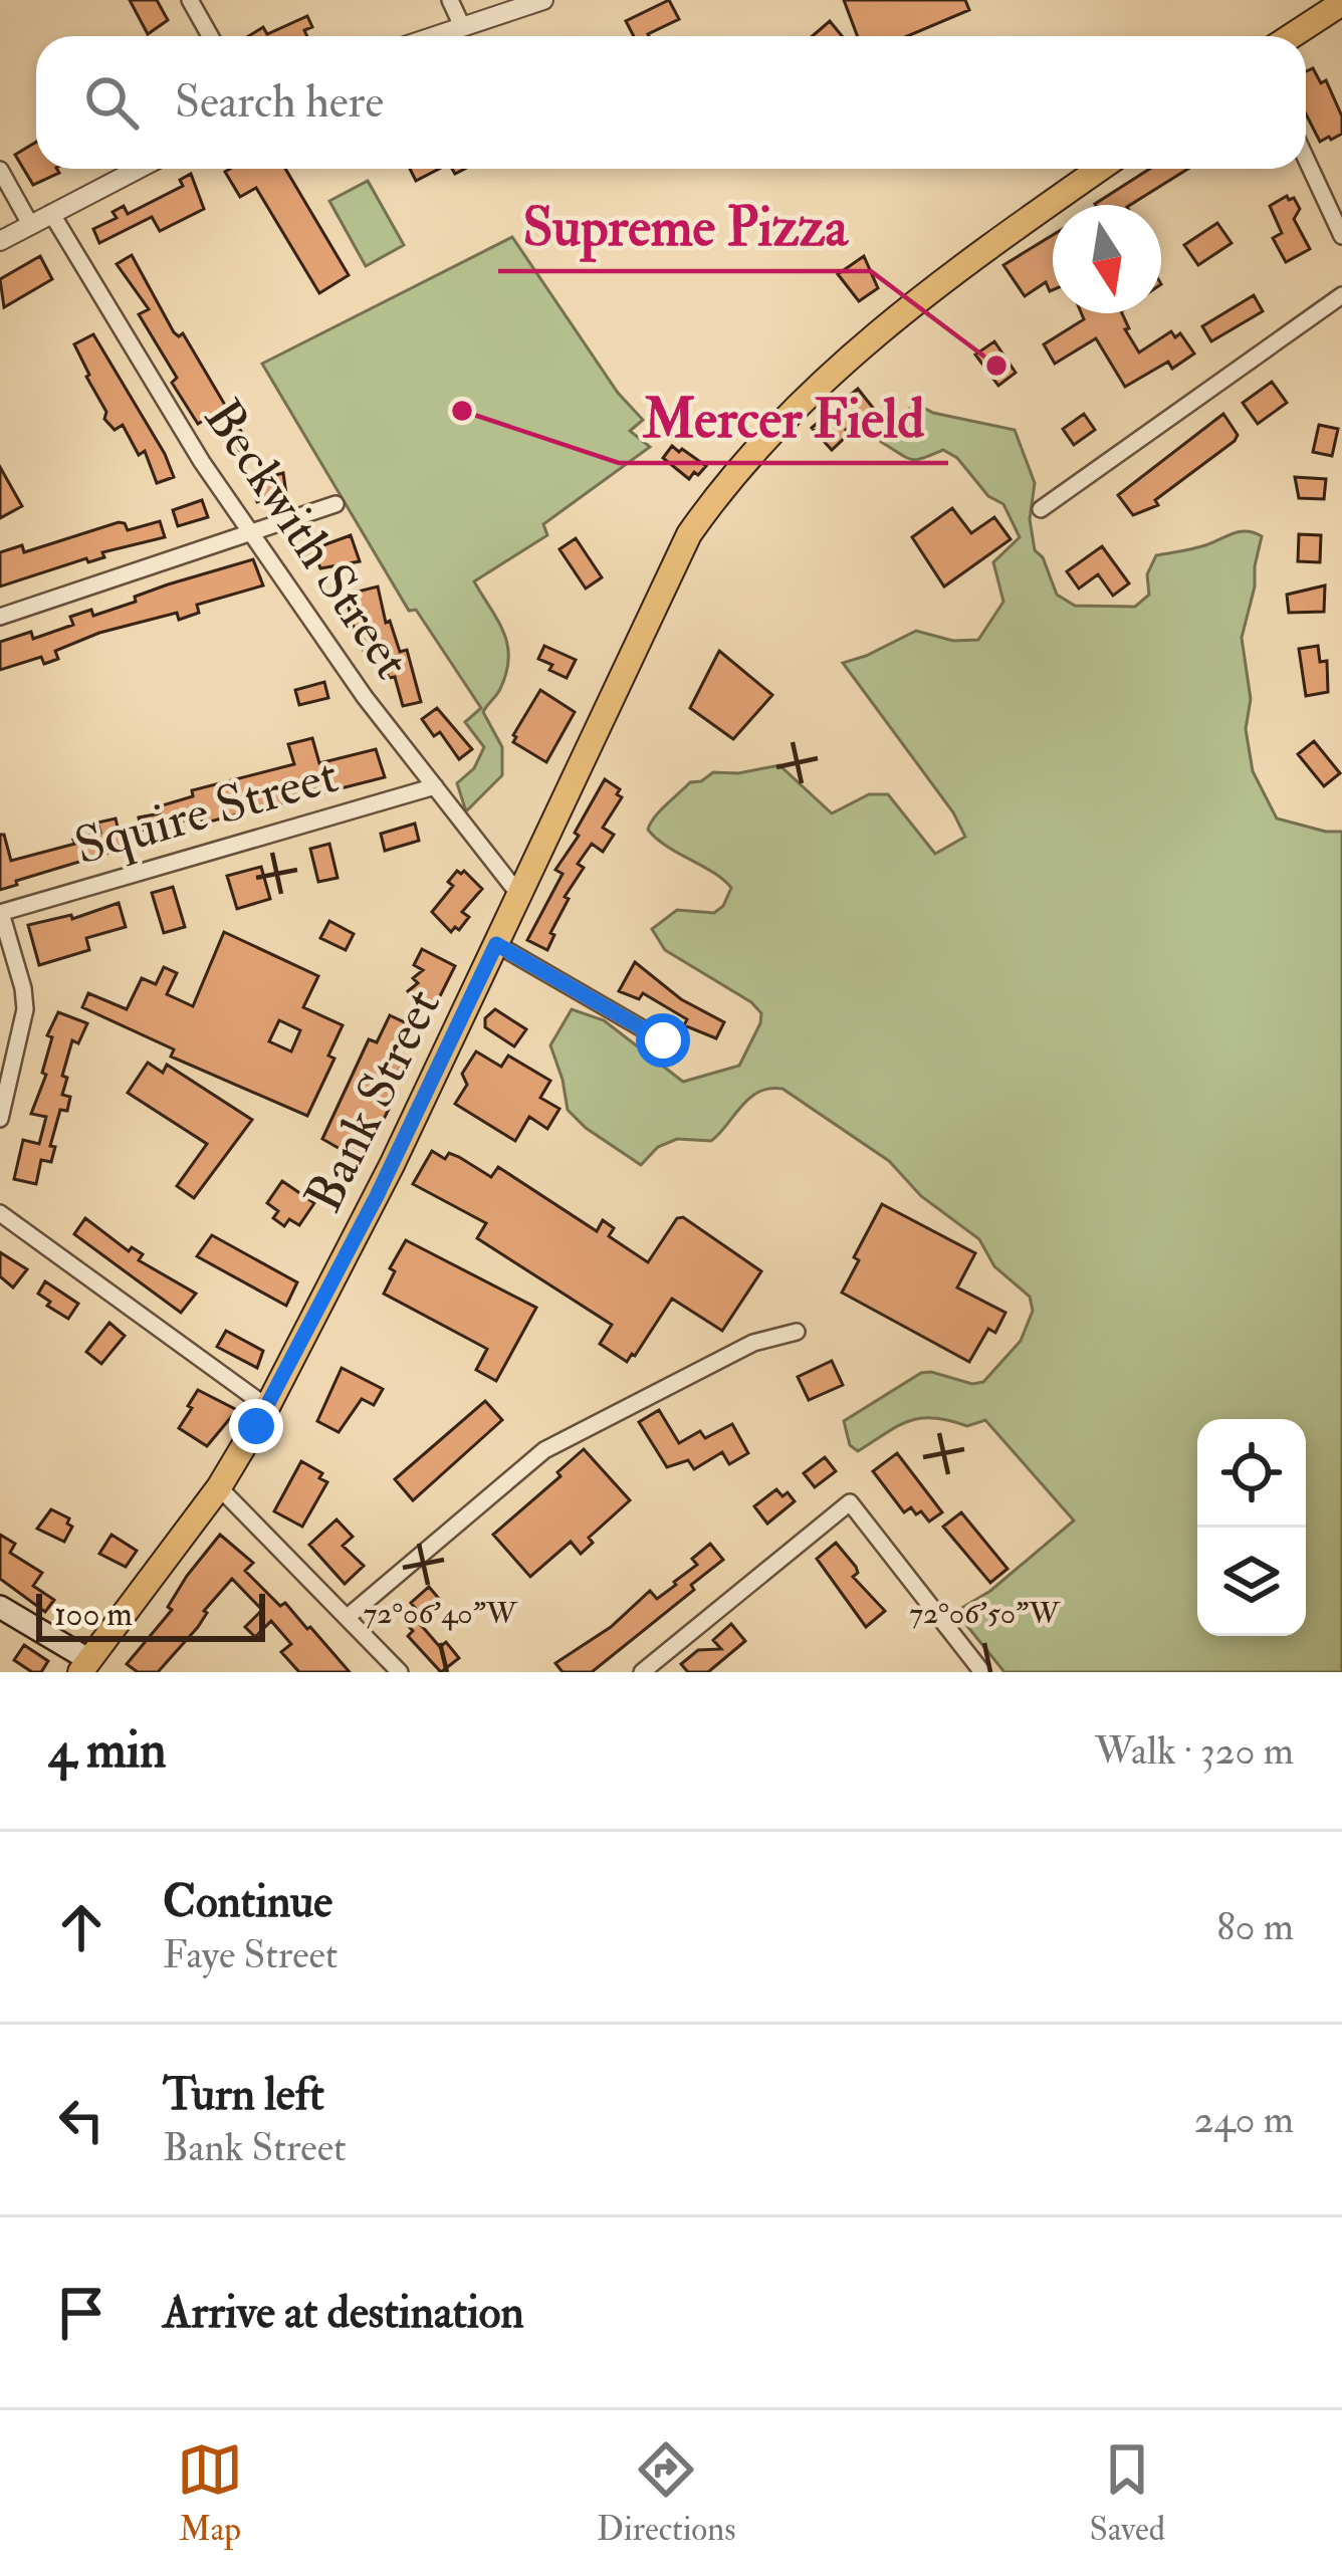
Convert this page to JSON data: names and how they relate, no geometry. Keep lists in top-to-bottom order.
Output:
{
  "streets": {
    "main road": ["Bank Street"],
    "street": ["Beckwith Street", "Squire Street"]
  },
  "crossings": [
    ["Beckwith Street", "Squire Street"],
    ["Beckwith Street", "Bank Street"]
  ],
  "places": ["Supreme Pizza", "Mercer Field"],
  "scale_bar": "100 m",
  "north": "bottom",
  "page": {
    "search": "Search here",
    "scale": "100 m",
    "heading": ["4 min", "Walk · 320 m"],
    "list": [
      ["Continue", "Faye Street", "80 m"],
      ["Turn left", "Bank Street", "240 m"],
      "Arrive at destination"
    ],
    "nav": ["Map", "Directions", "Saved"]
  },
  "coordinates": ["72°06'40\"W", "72°06'50\"W"]
}
